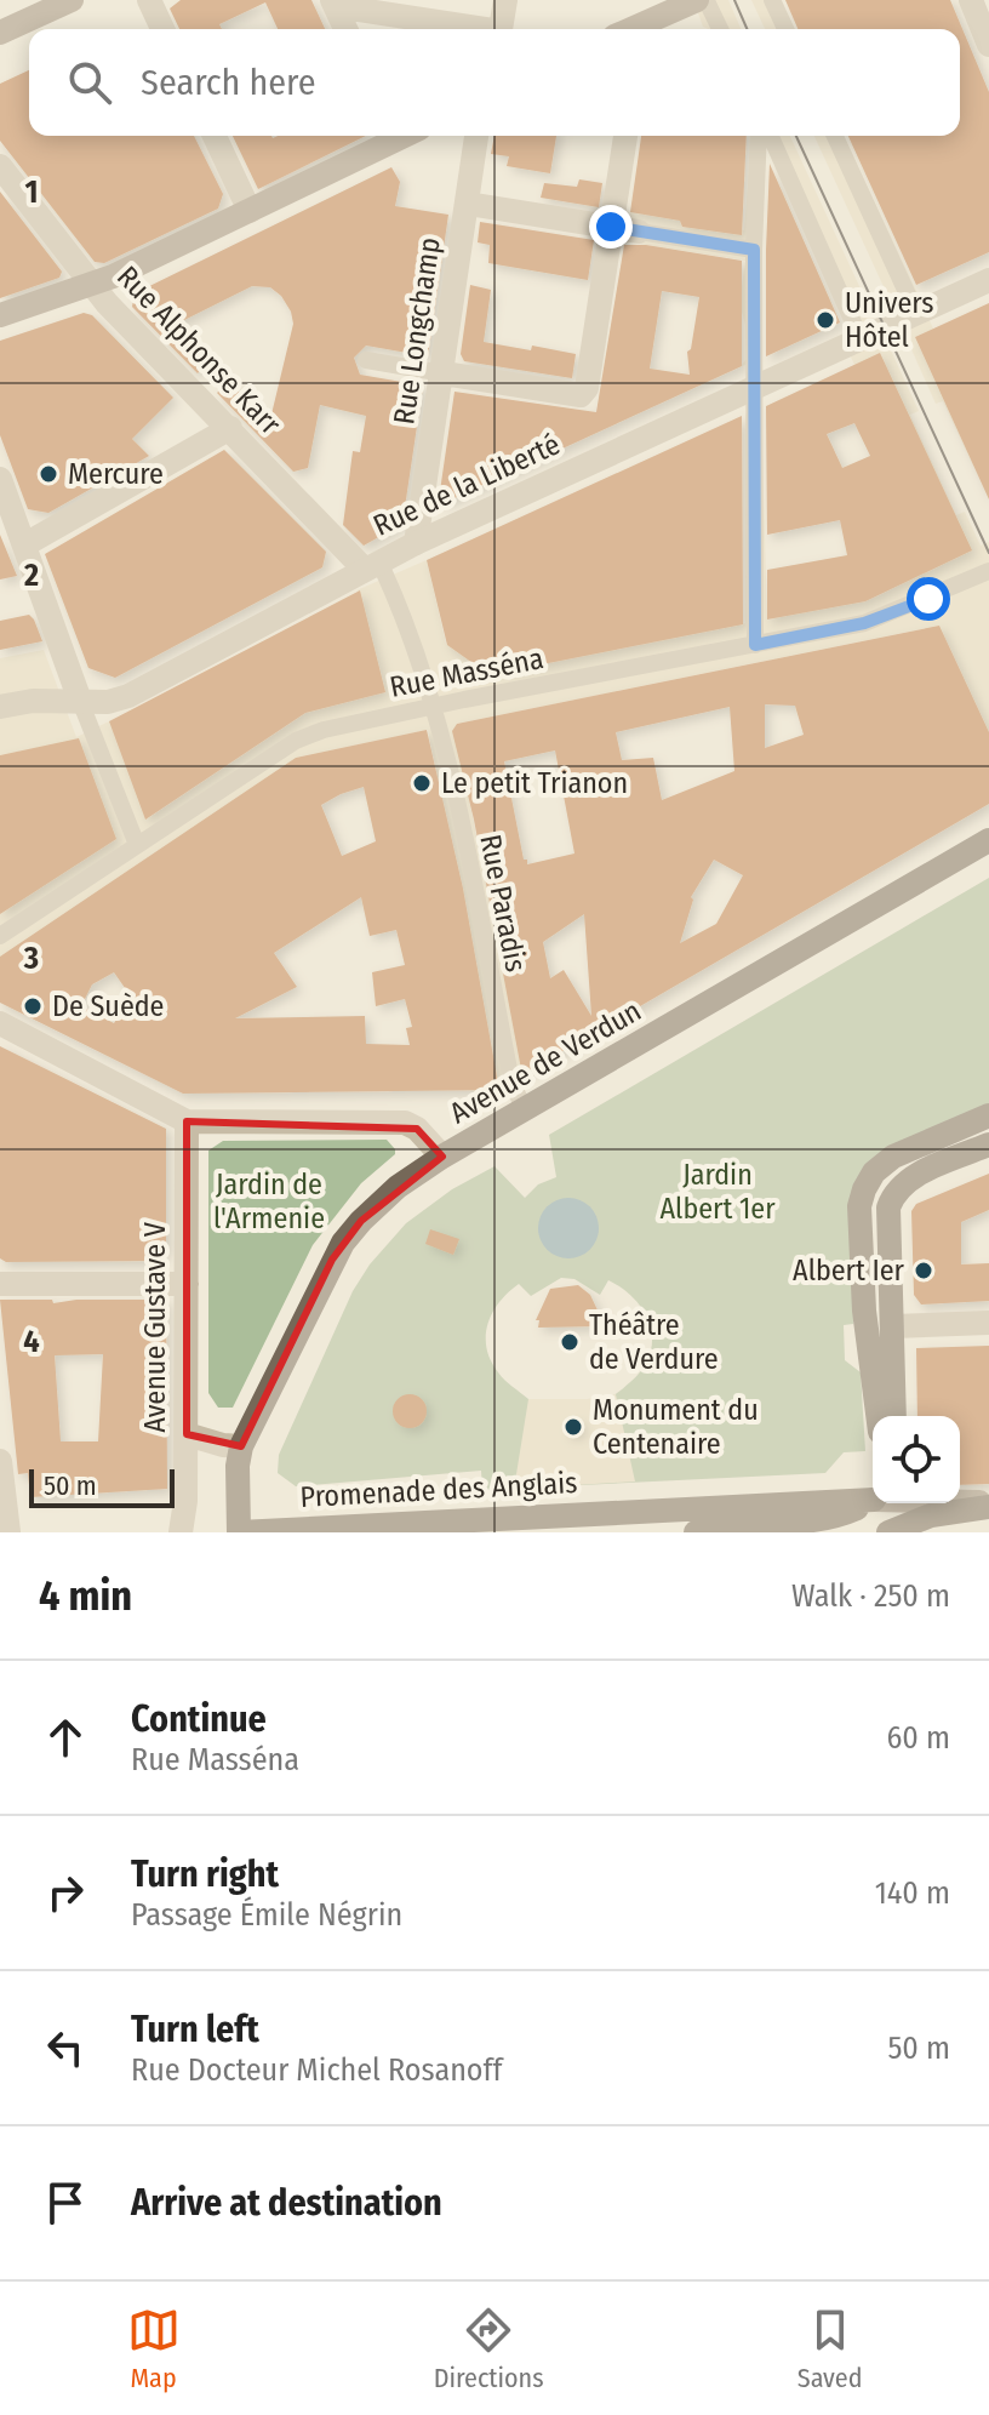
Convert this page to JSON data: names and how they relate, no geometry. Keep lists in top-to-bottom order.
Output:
{
  "streets": {
    "main road": ["Avenue de Verdun", "Promenade des Anglais"],
    "street": [
      "Rue Longchamp",
      "Rue Alphonse Karr",
      "Rue de la Liberté",
      "Rue Masséna",
      "Rue Paradis",
      "Avenue Gustave V"
    ]
  },
  "crossings": [
    ["Rue Longchamp", "Rue de la Liberté"],
    ["Rue Alphonse Karr", "Rue de la Liberté"],
    ["Rue Alphonse Karr", "Rue Paradis"],
    ["Rue de la Liberté", "Rue Paradis"],
    ["Rue Masséna", "Rue Paradis"],
    ["Rue Paradis", "Avenue de Verdun"]
  ],
  "parks": ["Jardin Albert 1er", "Jardin de l'Armenie"],
  "places": [
    "Univers Hôtel",
    "Mercure",
    "Le petit Trianon",
    "De Suède",
    "Albert Ier",
    "Théâtre de Verdure",
    "Monument du Centenaire"
  ],
  "scale_bar": "50 m",
  "page": {
    "search": "Search here",
    "scale": "50 m",
    "heading": ["4 min", "Walk · 250 m"],
    "list": [
      ["Continue", "Rue Masséna", "60 m"],
      ["Turn right", "Passage Émile Négrin", "140 m"],
      ["Turn left", "Rue Docteur Michel Rosanoff", "50 m"],
      "Arrive at destination"
    ],
    "nav": ["Map", "Directions", "Saved"]
  },
  "grid": {
    "rows": [
      "1",
      "2",
      "3",
      "4"
    ]
  }
}
